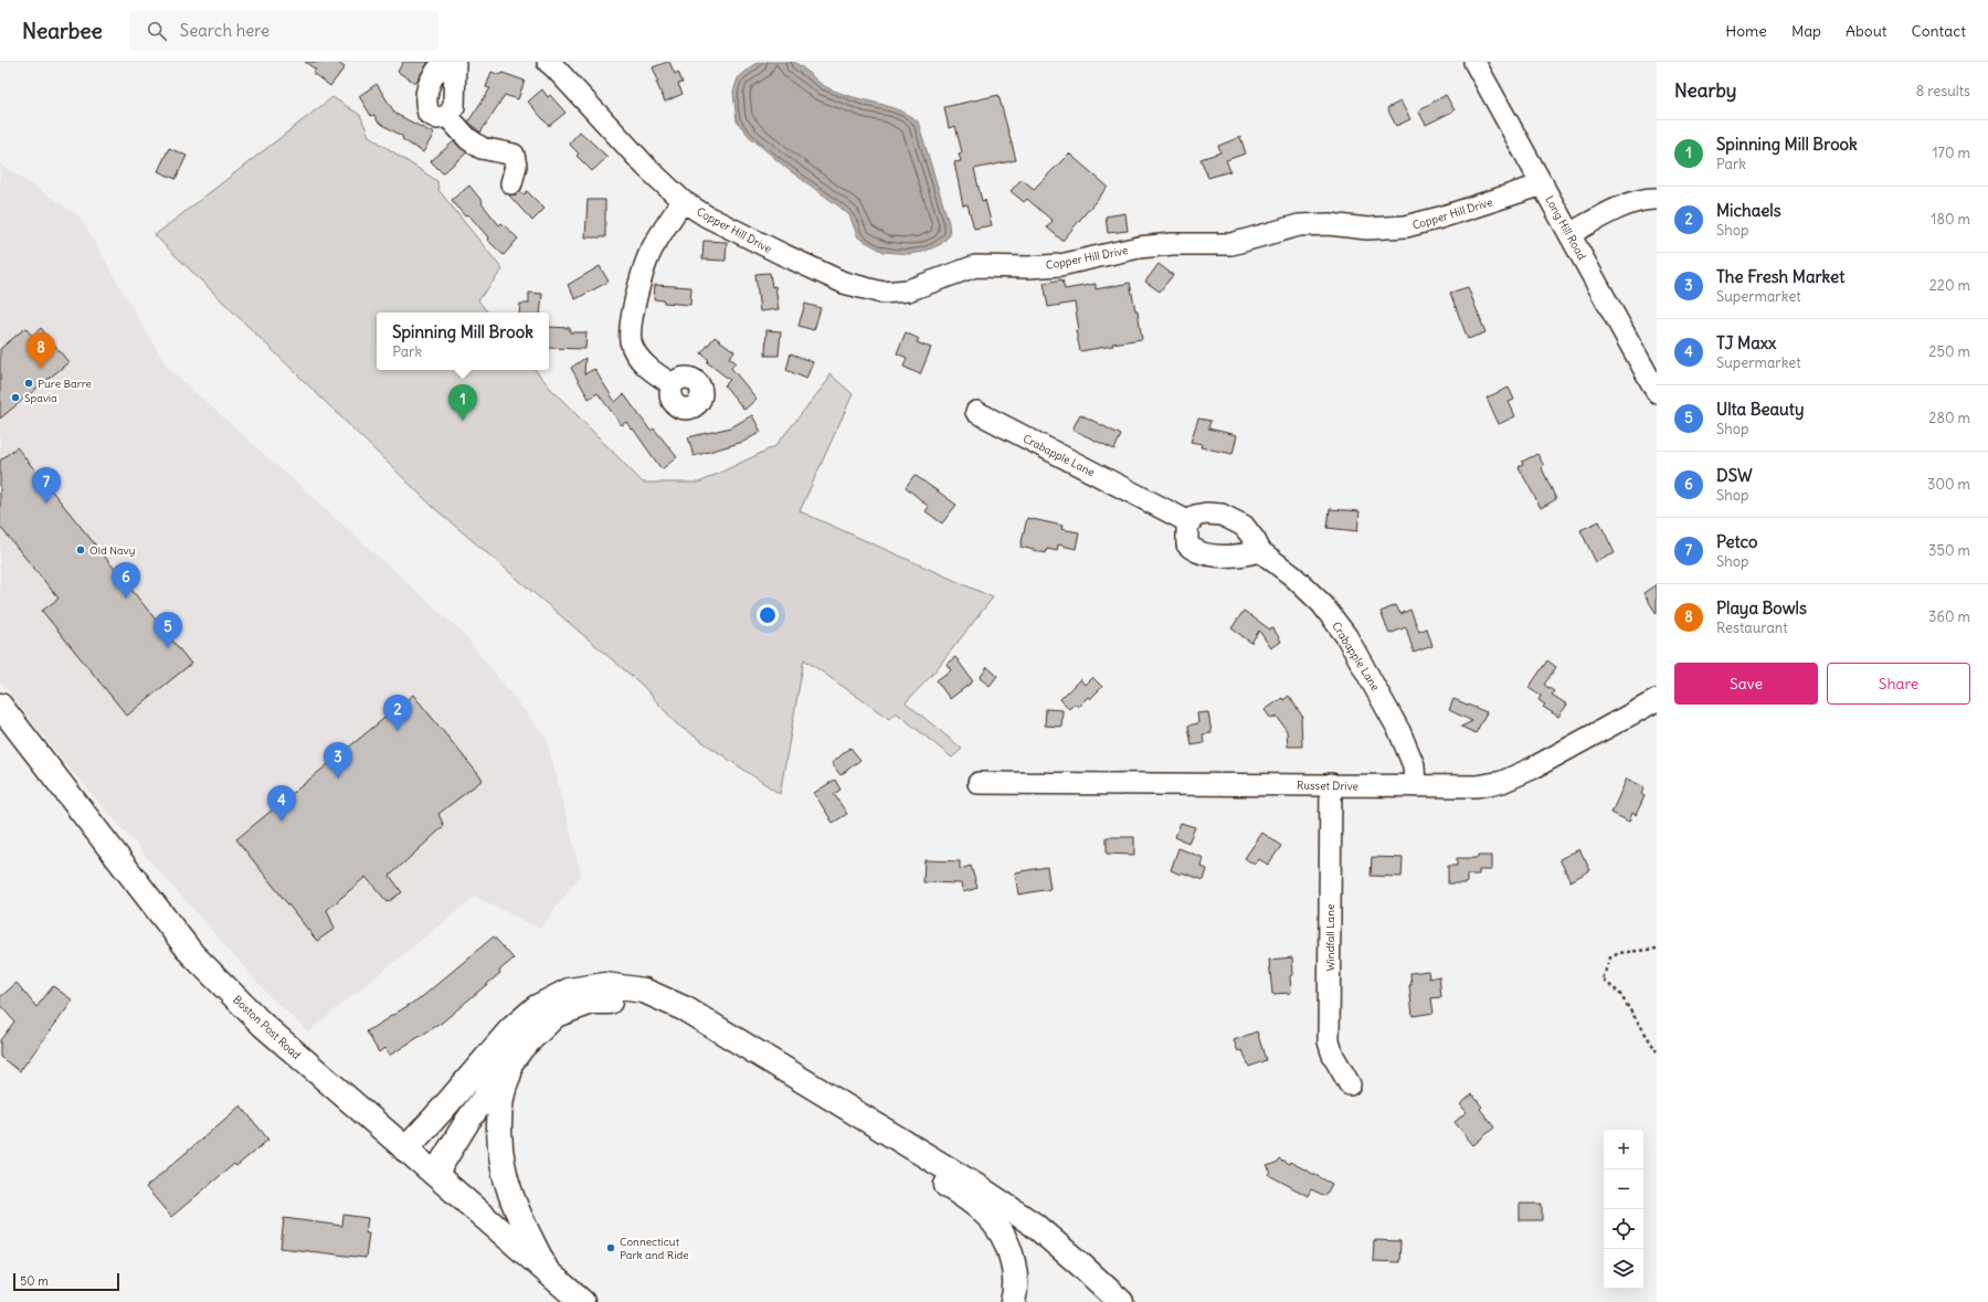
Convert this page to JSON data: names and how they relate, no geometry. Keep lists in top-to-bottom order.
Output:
{
  "streets": {
    "main road": ["Boston Post Road"],
    "street": [
      "Copper Hill Drive",
      "Long Hill Road",
      "Crabapple Lane",
      "Russet Drive",
      "Windfall Lane"
    ]
  },
  "crossings": [
    ["Copper Hill Drive", "Long Hill Road"],
    ["Crabapple Lane", "Russet Drive"],
    ["Russet Drive", "Windfall Lane"]
  ],
  "places": [
    "Pure Barre",
    "Spavia",
    "Old Navy",
    "Connecticut Park and Ride"
  ],
  "scale_bar": "50 m",
  "page": {
    "header": "Nearbee",
    "search": "Search here",
    "nav": [
      "Home",
      "Map",
      "About",
      "Contact"
    ],
    "heading": ["Nearby", "8 results"],
    "list": [
      {
        "mark": "1",
        "name": "Spinning Mill Brook",
        "note": "Park",
        "value": "170 m"
      },
      {
        "mark": "2",
        "name": "Michaels",
        "note": "Shop",
        "value": "180 m"
      },
      {
        "mark": "3",
        "name": "The Fresh Market",
        "note": "Supermarket",
        "value": "220 m"
      },
      {
        "mark": "4",
        "name": "TJ Maxx",
        "note": "Supermarket",
        "value": "250 m"
      },
      {
        "mark": "5",
        "name": "Ulta Beauty",
        "note": "Shop",
        "value": "280 m"
      },
      {
        "mark": "6",
        "name": "DSW",
        "note": "Shop",
        "value": "300 m"
      },
      {
        "mark": "7",
        "name": "Petco",
        "note": "Shop",
        "value": "350 m"
      },
      {
        "mark": "8",
        "name": "Playa Bowls",
        "note": "Restaurant",
        "value": "360 m"
      }
    ],
    "popup": ["Spinning Mill Brook", "Park"],
    "pins": [
      "8",
      "1",
      "7",
      "6",
      "5",
      "2",
      "3",
      "4"
    ],
    "buttons": ["Save", "Share"],
    "map_buttons": ["+", "−"],
    "scale": "50 m"
  }
}
